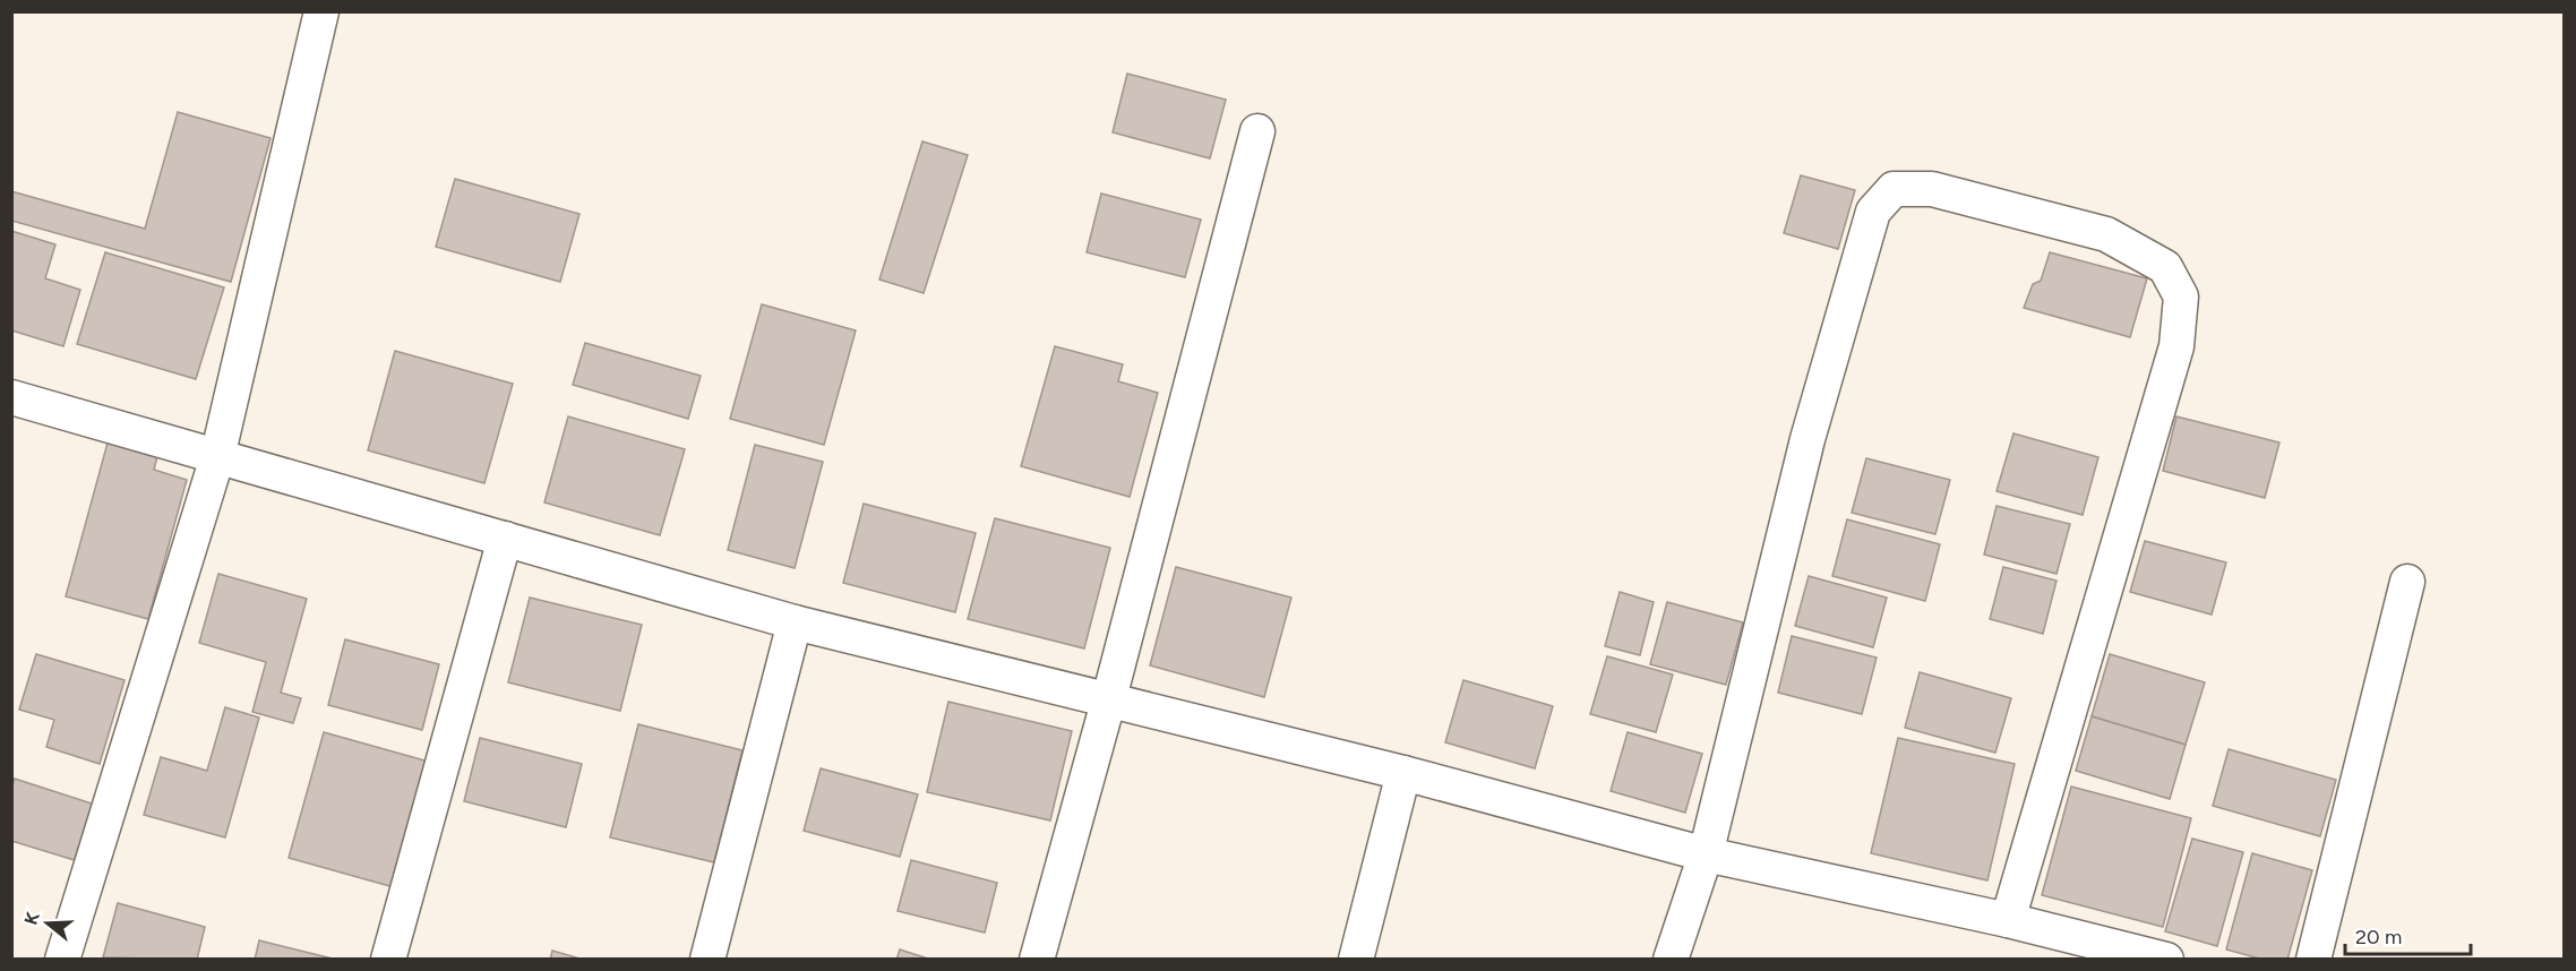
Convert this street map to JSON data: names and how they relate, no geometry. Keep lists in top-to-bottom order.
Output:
{
  "scale_bar": "20 m",
  "north": "left"
}
